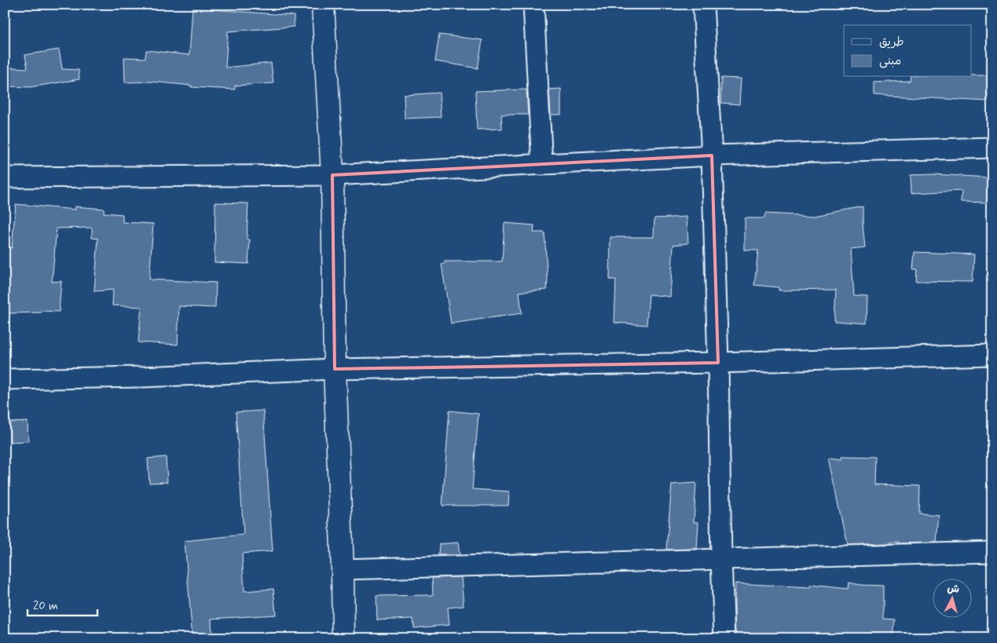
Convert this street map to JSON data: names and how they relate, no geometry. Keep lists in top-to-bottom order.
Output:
{
  "legend": ["طريق", "مبنى"],
  "scale_bar": "20 m",
  "north": "top"
}
